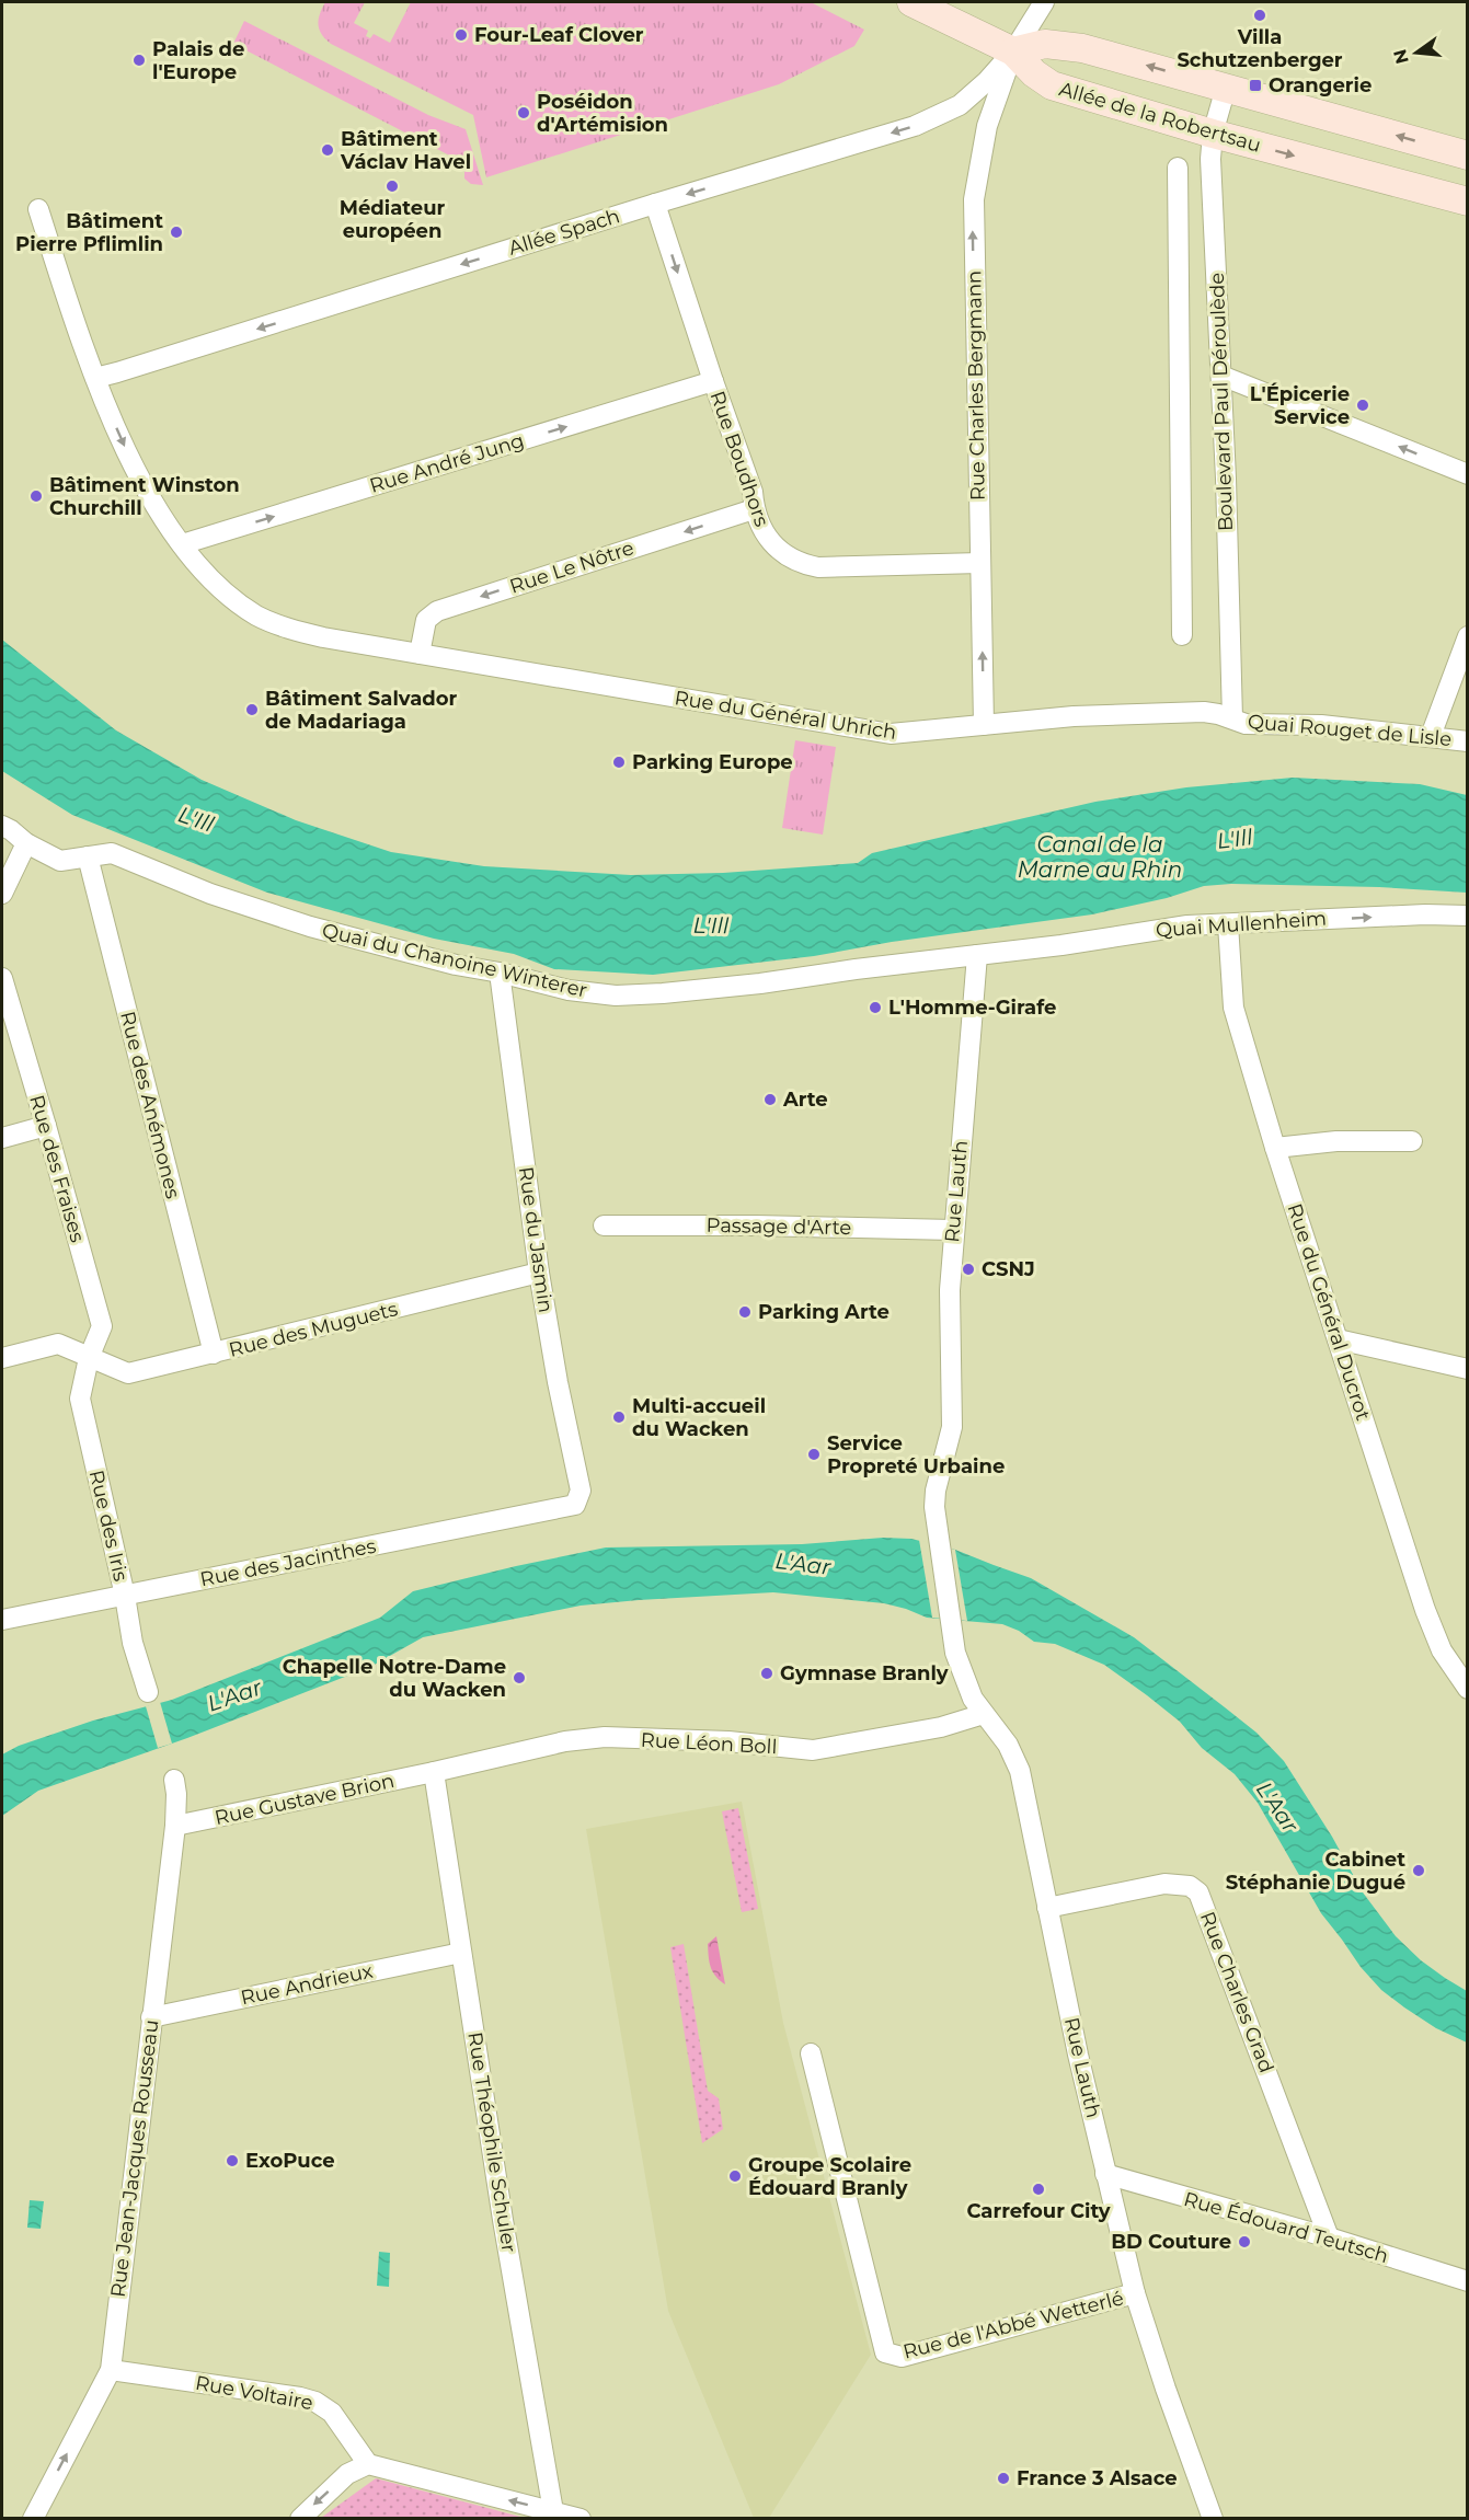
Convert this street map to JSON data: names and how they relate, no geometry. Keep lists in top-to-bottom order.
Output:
{
  "streets": {
    "main road": ["Allée de la Robertsau"],
    "street": [
      "Allée Spach",
      "Rue Charles Bergmann",
      "Boulevard Paul Déroulède",
      "Rue Boudhors",
      "Rue André Jung",
      "Rue Le Nôtre",
      "Rue du Général Uhrich",
      "Quai Rouget de Lisle",
      "Quai Mullenheim",
      "Quai du Chanoine Winterer",
      "Rue des Anémones",
      "Rue des Fraises",
      "Rue Lauth",
      "Passage d'Arte",
      "Rue du Jasmin",
      "Rue du Général Ducrot",
      "Rue des Muguets",
      "Rue des Iris",
      "Rue des Jacinthes",
      "Rue Léon Boll",
      "Rue Gustave Brion",
      "Rue Andrieux",
      "Rue Charles Grad",
      "Rue Théophile Schuler",
      "Rue Jean-Jacques Rousseau",
      "Rue Édouard Teutsch",
      "Rue de l'Abbé Wetterlé",
      "Rue Voltaire"
    ]
  },
  "crossings": [
    ["Allée de la Robertsau", "Allée Spach"],
    ["Allée de la Robertsau", "Rue Charles Bergmann"],
    ["Allée de la Robertsau", "Boulevard Paul Déroulède"],
    ["Allée Spach", "Rue Charles Bergmann"],
    ["Allée Spach", "Rue Boudhors"],
    ["Allée Spach", "Rue du Général Uhrich"],
    ["Rue Charles Bergmann", "Rue Boudhors"],
    ["Rue Charles Bergmann", "Rue du Général Uhrich"],
    ["Boulevard Paul Déroulède", "Rue du Général Uhrich"],
    ["Boulevard Paul Déroulède", "Quai Rouget de Lisle"],
    ["Rue Boudhors", "Rue André Jung"],
    ["Rue Boudhors", "Rue Le Nôtre"],
    ["Rue André Jung", "Rue du Général Uhrich"],
    ["Rue Le Nôtre", "Rue du Général Uhrich"],
    ["Rue du Général Uhrich", "Quai Rouget de Lisle"],
    ["Quai Mullenheim", "Quai du Chanoine Winterer"],
    ["Quai Mullenheim", "Rue Lauth"],
    ["Quai Mullenheim", "Rue du Général Ducrot"],
    ["Quai du Chanoine Winterer", "Rue des Anémones"],
    ["Quai du Chanoine Winterer", "Rue Lauth"],
    ["Quai du Chanoine Winterer", "Rue du Jasmin"],
    ["Rue des Anémones", "Rue des Muguets"],
    ["Rue des Fraises", "Rue des Muguets"],
    ["Rue des Fraises", "Rue des Iris"],
    ["Rue Lauth", "Passage d'Arte"],
    ["Rue Lauth", "Rue Léon Boll"],
    ["Rue Lauth", "Rue Charles Grad"],
    ["Rue Lauth", "Rue Édouard Teutsch"],
    ["Rue Lauth", "Rue de l'Abbé Wetterlé"],
    ["Rue du Jasmin", "Rue des Muguets"],
    ["Rue du Jasmin", "Rue des Jacinthes"],
    ["Rue des Muguets", "Rue des Iris"],
    ["Rue des Iris", "Rue des Jacinthes"],
    ["Rue Léon Boll", "Rue Gustave Brion"],
    ["Rue Léon Boll", "Rue Théophile Schuler"],
    ["Rue Gustave Brion", "Rue Théophile Schuler"],
    ["Rue Gustave Brion", "Rue Jean-Jacques Rousseau"],
    ["Rue Andrieux", "Rue Théophile Schuler"],
    ["Rue Andrieux", "Rue Jean-Jacques Rousseau"],
    ["Rue Charles Grad", "Rue Édouard Teutsch"],
    ["Rue Jean-Jacques Rousseau", "Rue Voltaire"]
  ],
  "one_way": [
    "Allée Spach",
    "Rue Charles Bergmann",
    "Rue André Jung",
    "Rue Le Nôtre",
    "Quai Mullenheim"
  ],
  "water": ["L'Ill", "Canal de la Marne au Rhin", "L'Aar"],
  "places": {
    "other": [
      "Villa Schutzenberger",
      "Four-Leaf Clover",
      "Palais de l'Europe",
      "Poséidon d'Artémision",
      "Bâtiment Václav Havel",
      "Médiateur européen",
      "Bâtiment Pierre Pflimlin",
      "L'Épicerie Service",
      "Bâtiment Winston Churchill",
      "Bâtiment Salvador de Madariaga",
      "Parking Europe",
      "L'Homme-Girafe",
      "Arte",
      "CSNJ",
      "Parking Arte",
      "Multi-accueil du Wacken",
      "Service Propreté Urbaine",
      "Gymnase Branly",
      "Chapelle Notre-Dame du Wacken",
      "Cabinet Stéphanie Dugué",
      "ExoPuce",
      "Groupe Scolaire Édouard Branly",
      "Carrefour City",
      "BD Couture",
      "France 3 Alsace"
    ],
    "transit": ["Orangerie"]
  },
  "north": "left"
}
